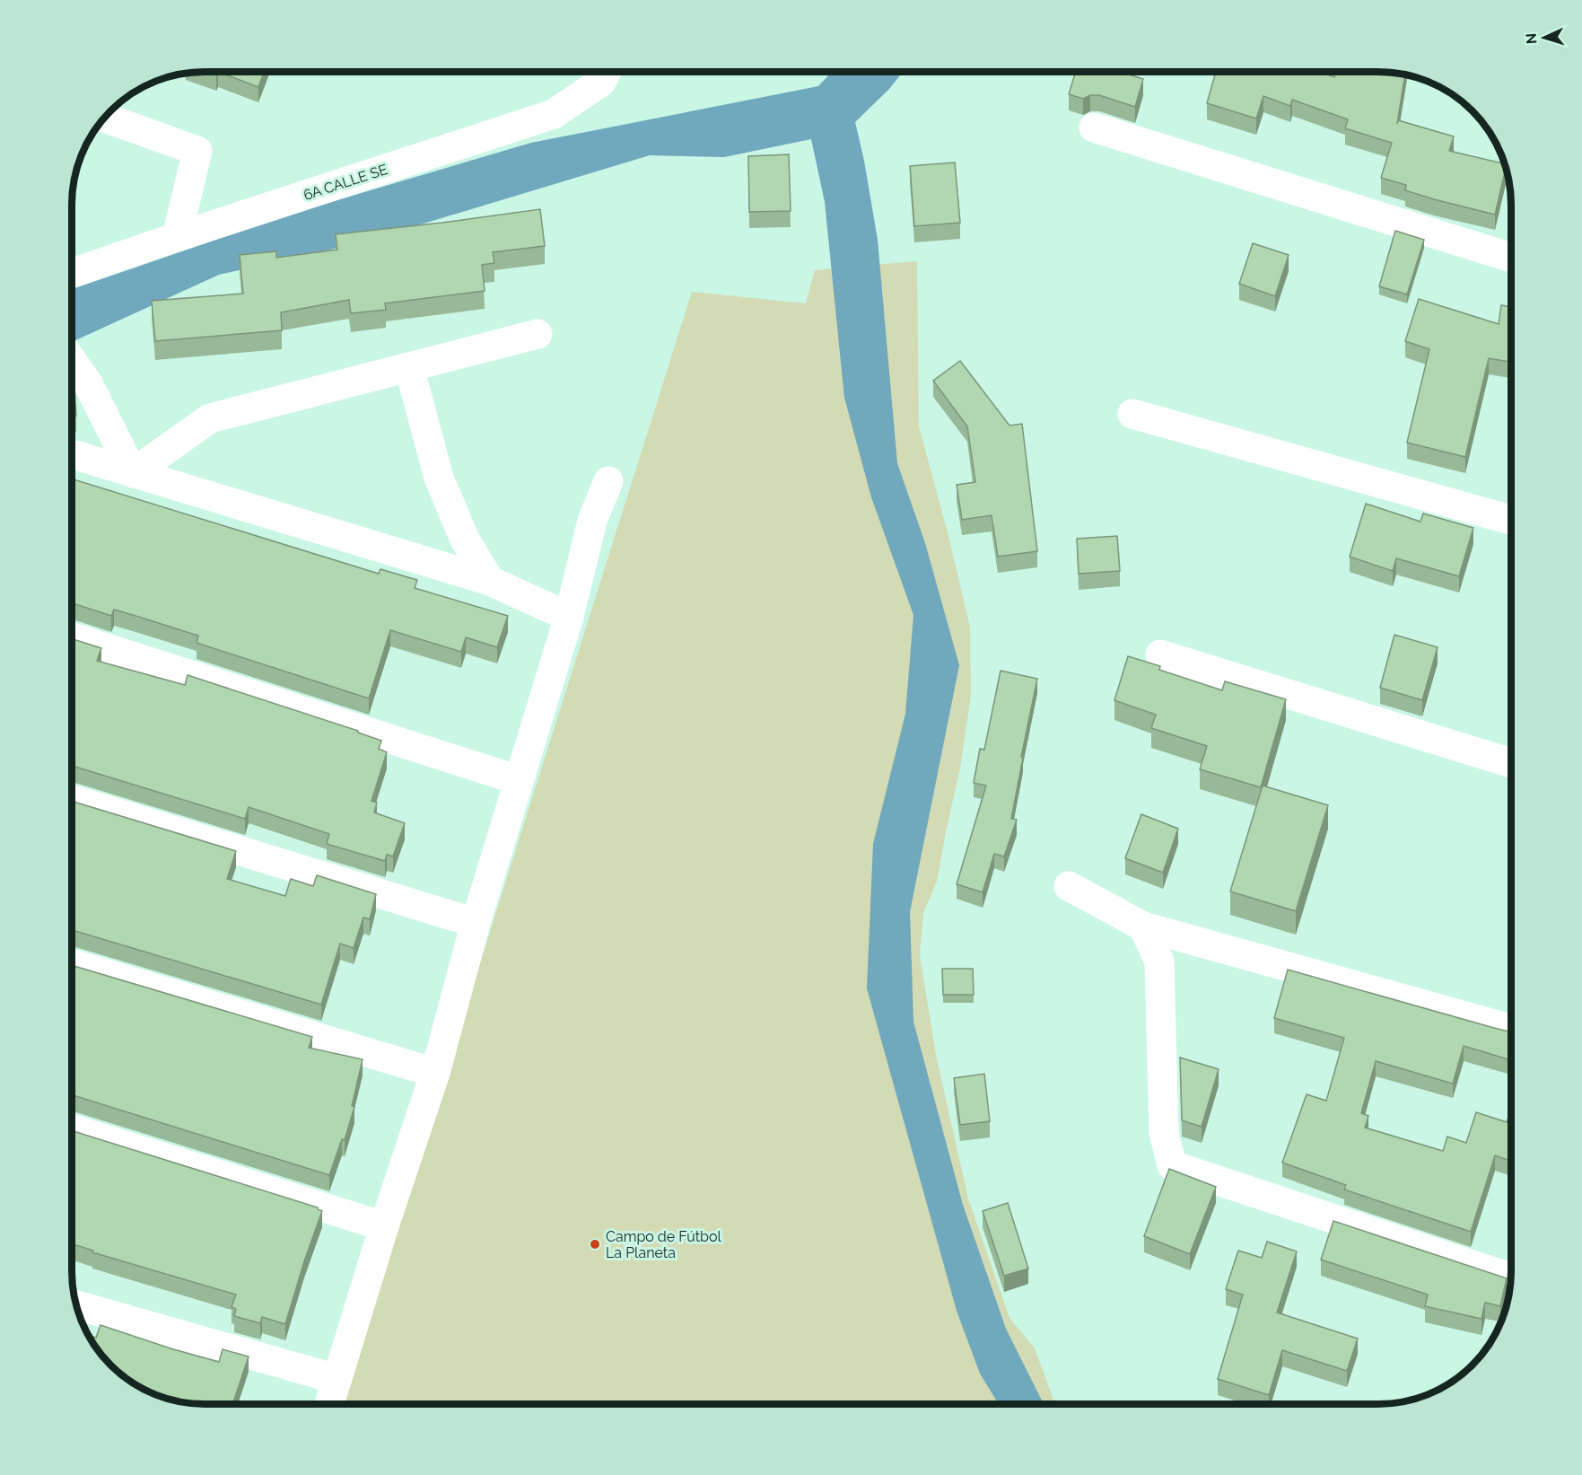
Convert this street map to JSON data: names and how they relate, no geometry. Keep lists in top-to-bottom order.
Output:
{
  "streets": {
    "street": ["6A CALLE SE"]
  },
  "places": ["Campo de Fútbol La Planeta"],
  "north": "left"
}
